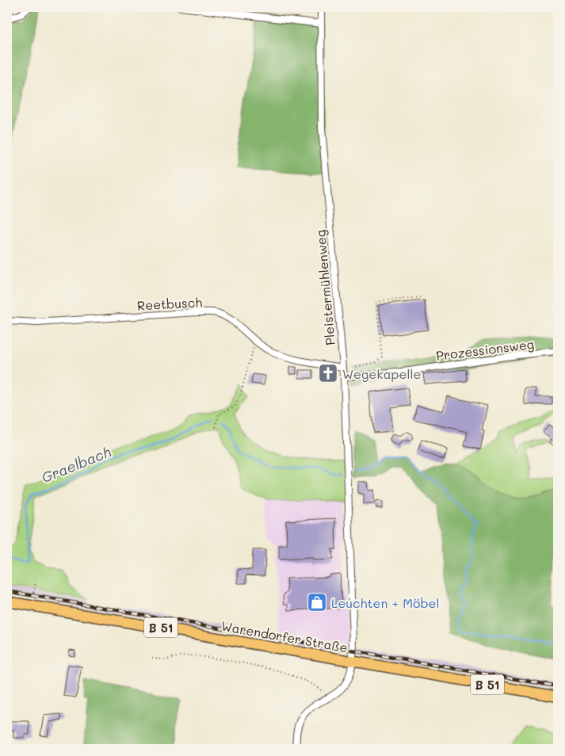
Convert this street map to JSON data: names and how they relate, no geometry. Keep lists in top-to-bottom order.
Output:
{
  "streets": {
    "main road": ["B 51", "Warendorfer Straße"],
    "street": ["Pleistermühlenweg", "Reetbusch", "Prozessionsweg"]
  },
  "crossings": [
    ["Pleistermühlenweg", "Reetbusch"],
    ["Pleistermühlenweg", "Prozessionsweg"],
    ["Pleistermühlenweg", "Warendorfer Straße"]
  ],
  "water": ["Graelbach"],
  "places": {
    "church": ["Wegekapelle"],
    "shop": ["Leuchten + Möbel"]
  }
}
